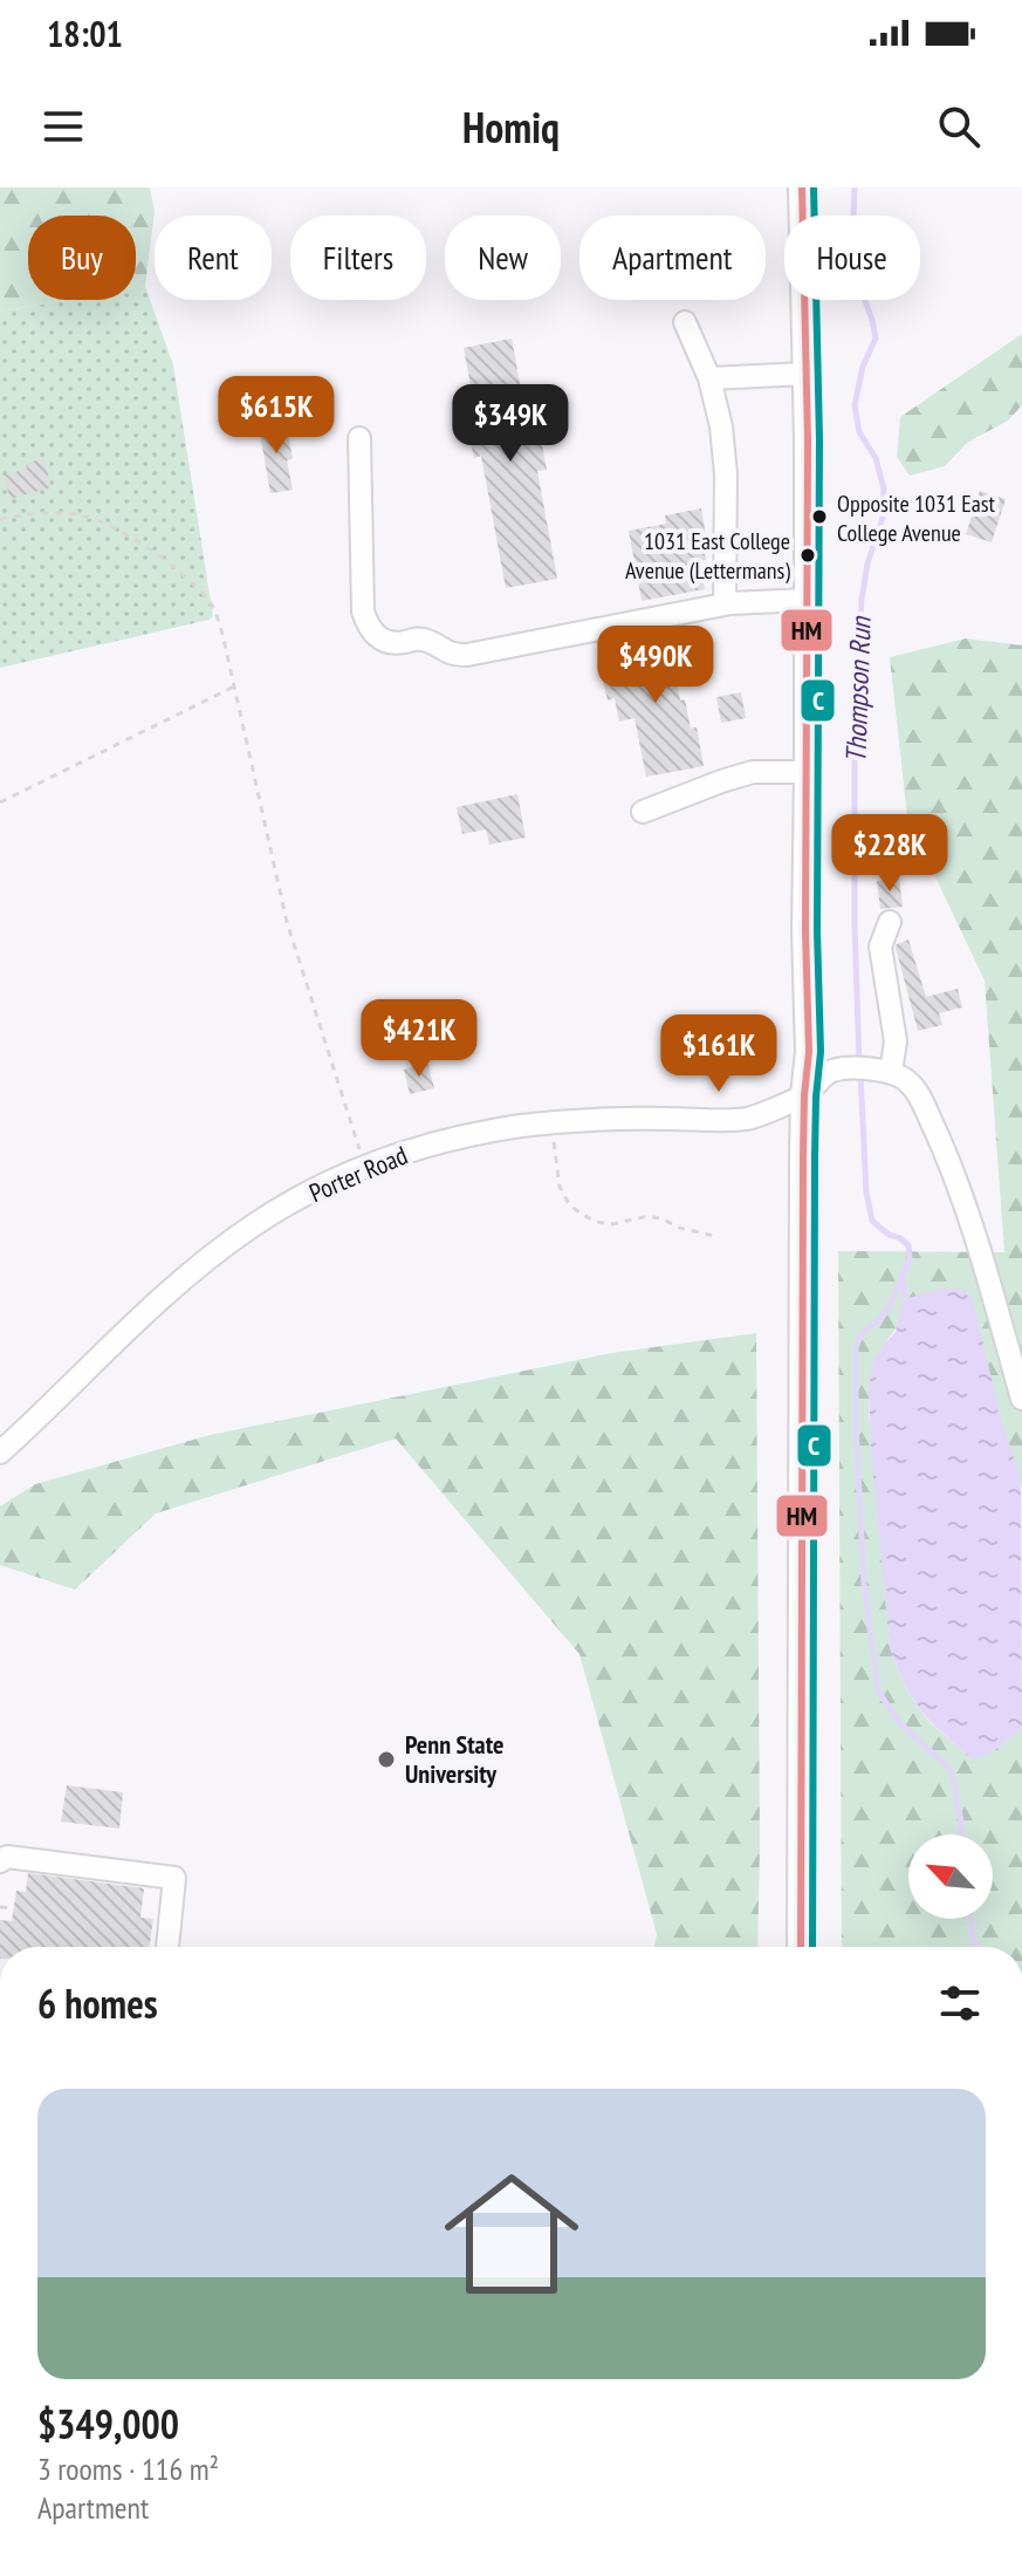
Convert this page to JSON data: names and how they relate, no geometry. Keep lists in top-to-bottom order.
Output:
{
  "streets": {
    "street": ["Porter Road"]
  },
  "water": ["Thompson Run"],
  "places": ["Opposite 1031 East College Avenue", "1031 East College Avenue (Lettermans)", "Penn State University"],
  "lines": ["transit line HM", "transit line C"],
  "north": "top left",
  "page": {
    "status": "18:01",
    "header": "Homiq",
    "chip": [
      "Buy",
      "Rent",
      "Filters",
      "New",
      "Apartment",
      "House"
    ],
    "price": [
      "$615K",
      "$349K",
      "$490K",
      "$228K",
      "$421K",
      "$161K"
    ],
    "heading": "6 homes",
    "list": [
      {
        "name": "$349,000",
        "note": "3 rooms · 116 m² · Apartment"
      }
    ]
  }
}
